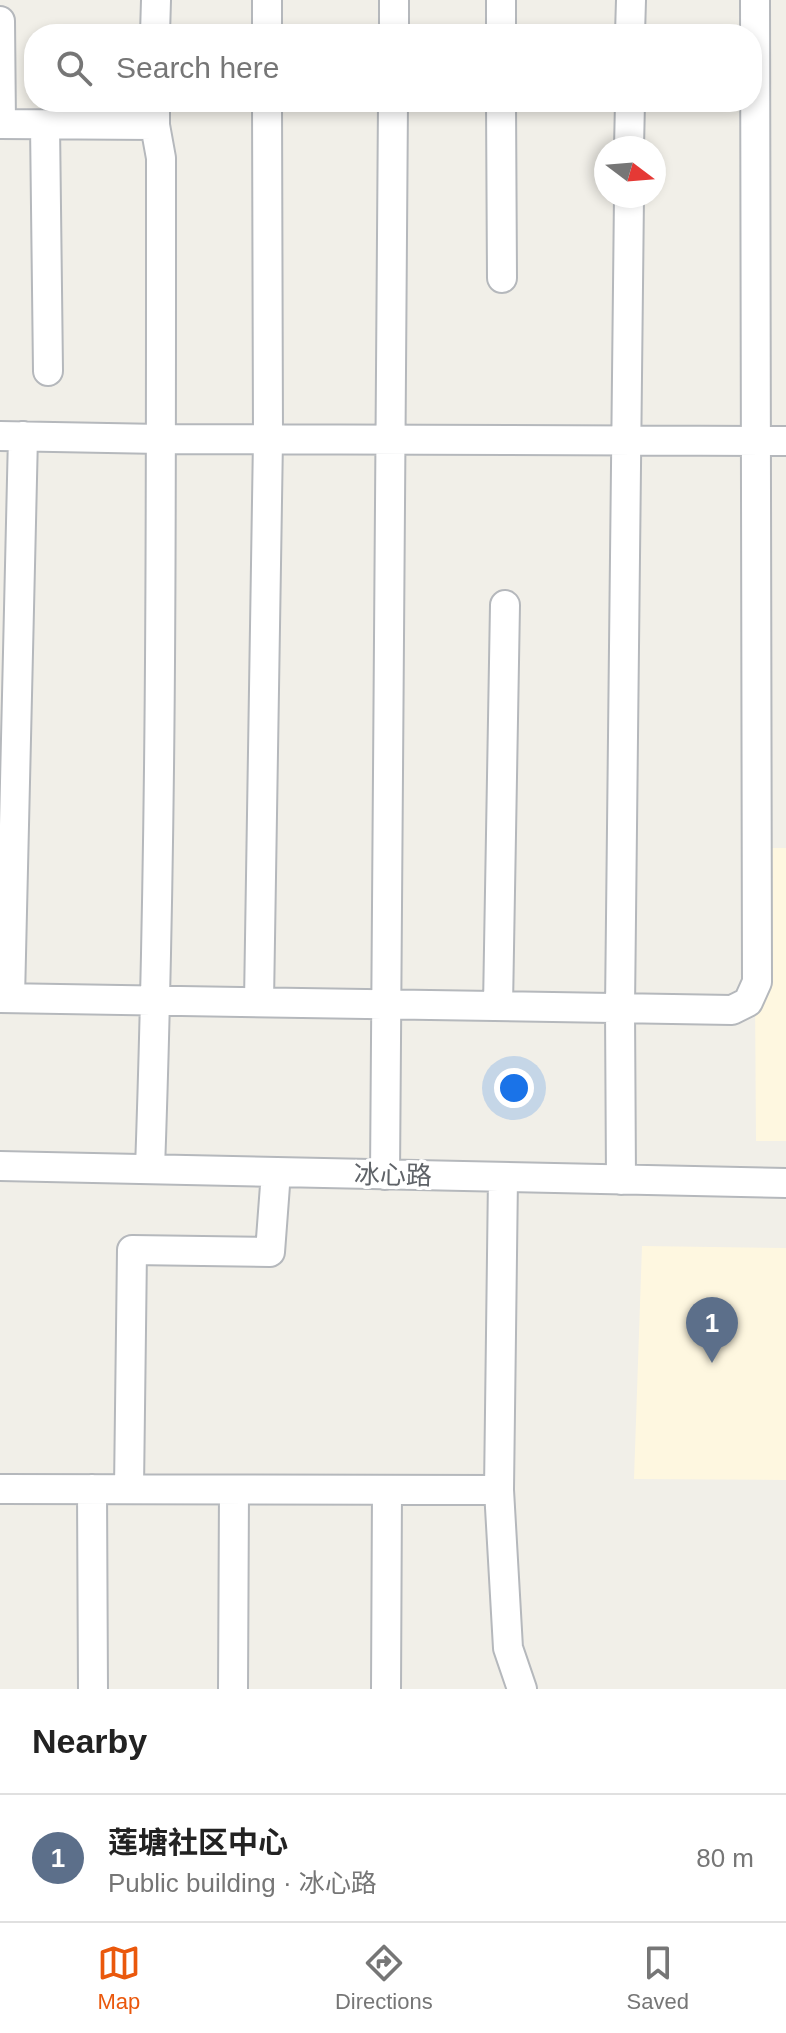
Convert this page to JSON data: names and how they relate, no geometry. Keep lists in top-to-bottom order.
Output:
{
  "streets": {
    "street": ["冰心路"]
  },
  "north": "right",
  "page": {
    "search": "Search here",
    "pins": "1",
    "heading": "Nearby",
    "list": [
      {
        "mark": "1",
        "name": "莲塘社区中心",
        "note": "Public building · 冰心路",
        "value": "80 m"
      }
    ],
    "nav": ["Map", "Directions", "Saved"]
  }
}
